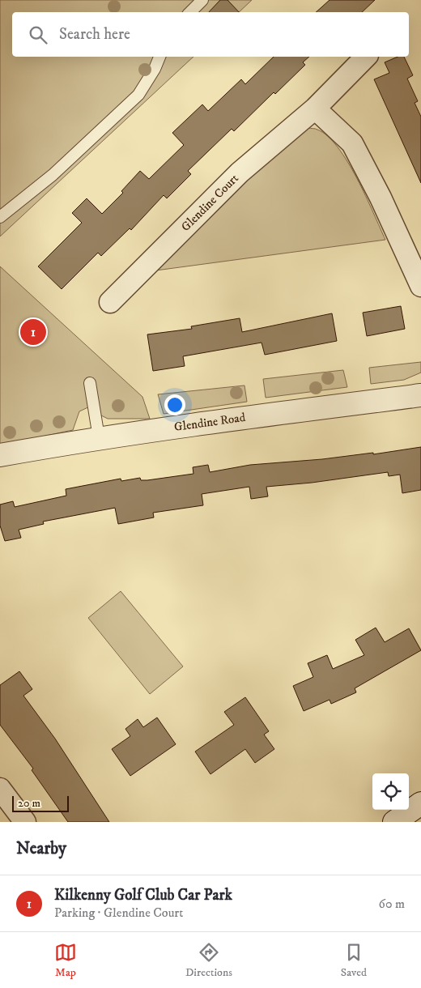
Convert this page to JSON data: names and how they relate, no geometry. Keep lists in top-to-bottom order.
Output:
{
  "streets": {
    "street": ["Glendine Court", "Glendine Road"]
  },
  "scale_bar": "20 m",
  "page": {
    "search": "Search here",
    "pins": "1",
    "scale": "20 m",
    "heading": "Nearby",
    "list": [
      {
        "mark": "1",
        "name": "Kilkenny Golf Club Car Park",
        "note": "Parking · Glendine Court",
        "value": "60 m"
      }
    ],
    "nav": ["Map", "Directions", "Saved"]
  }
}
